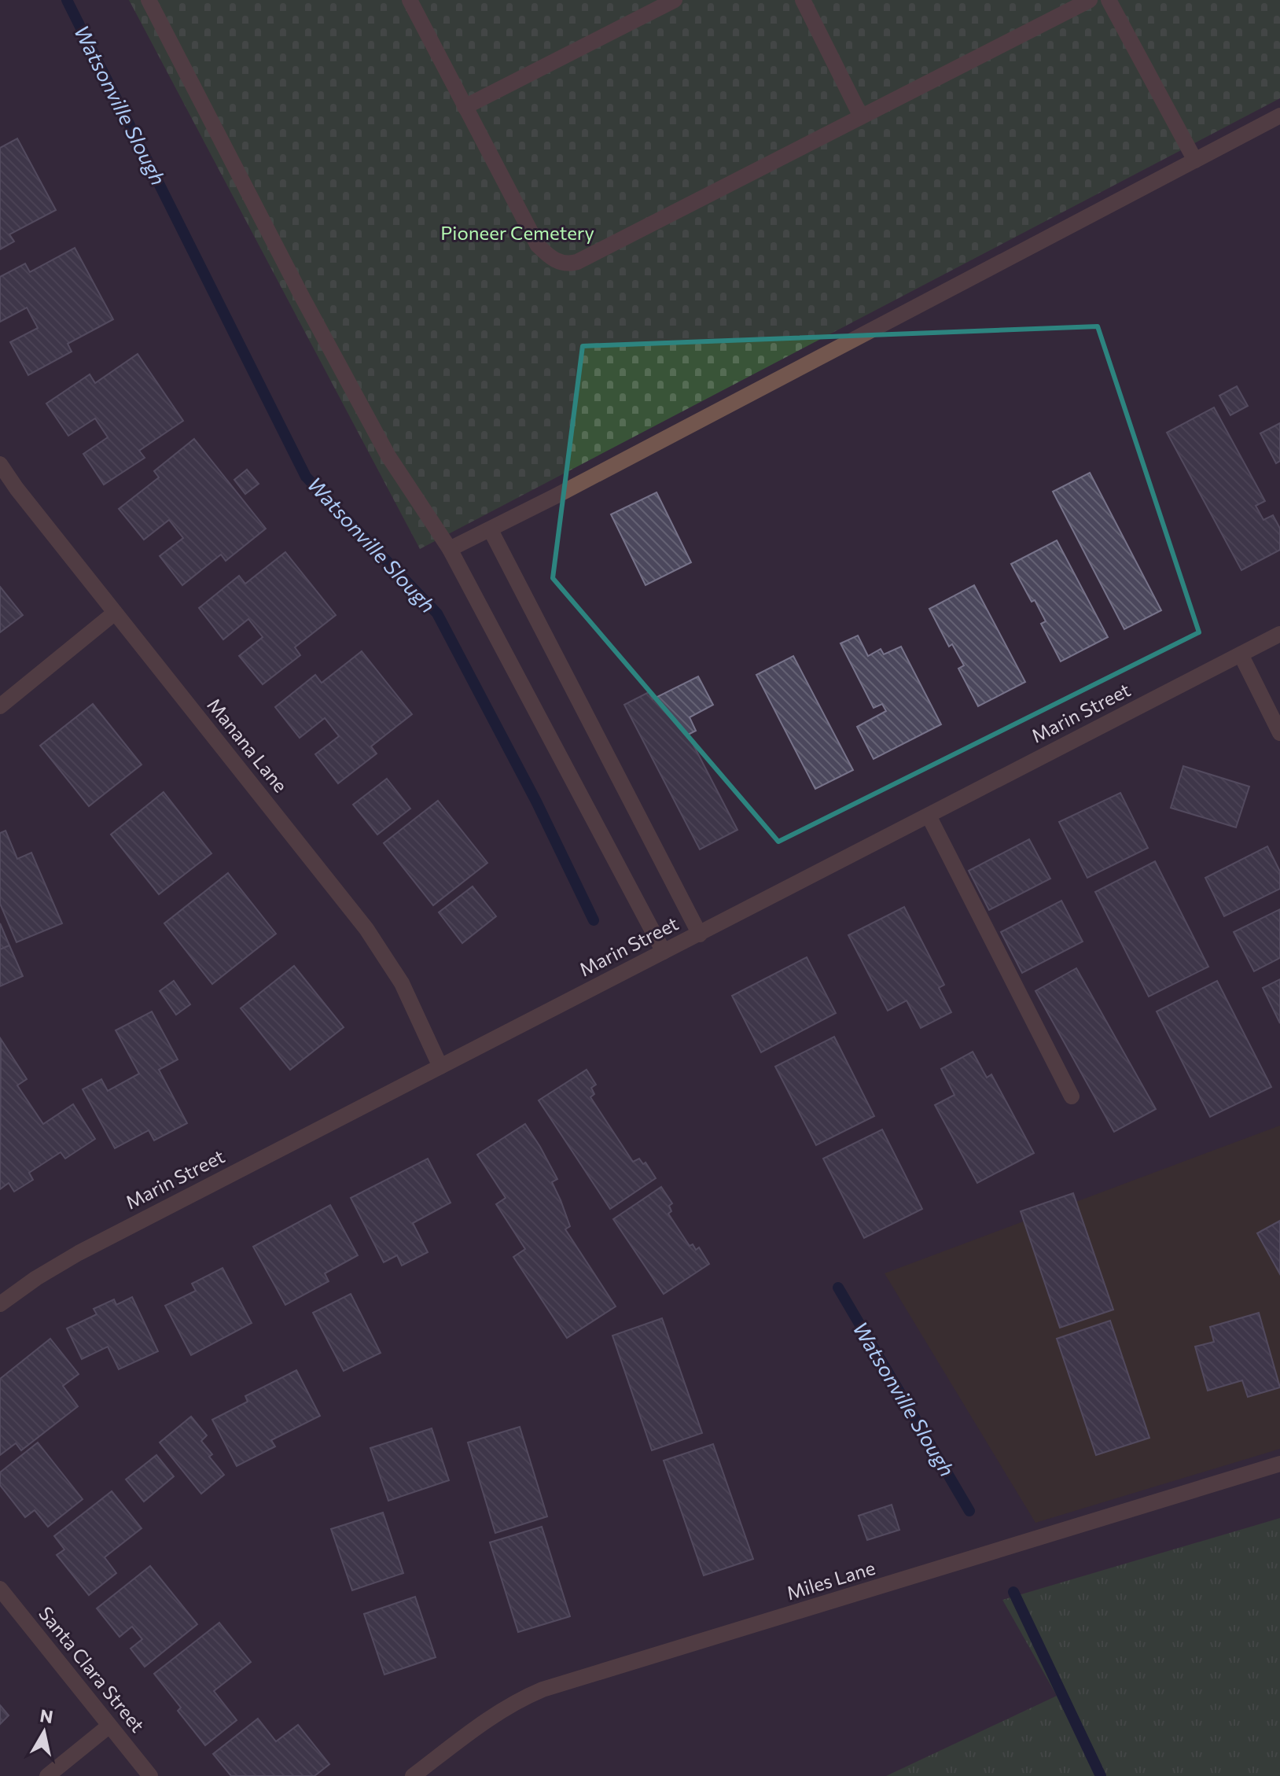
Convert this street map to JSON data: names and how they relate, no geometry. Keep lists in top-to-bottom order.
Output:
{
  "streets": {
    "street": [
      "Marin Street",
      "Manana Lane",
      "Miles Lane",
      "Santa Clara Street"
    ]
  },
  "crossings": [
    ["Marin Street", "Manana Lane"]
  ],
  "water": ["Watsonville Slough"],
  "parks": ["Pioneer Cemetery"],
  "north": "top"
}
